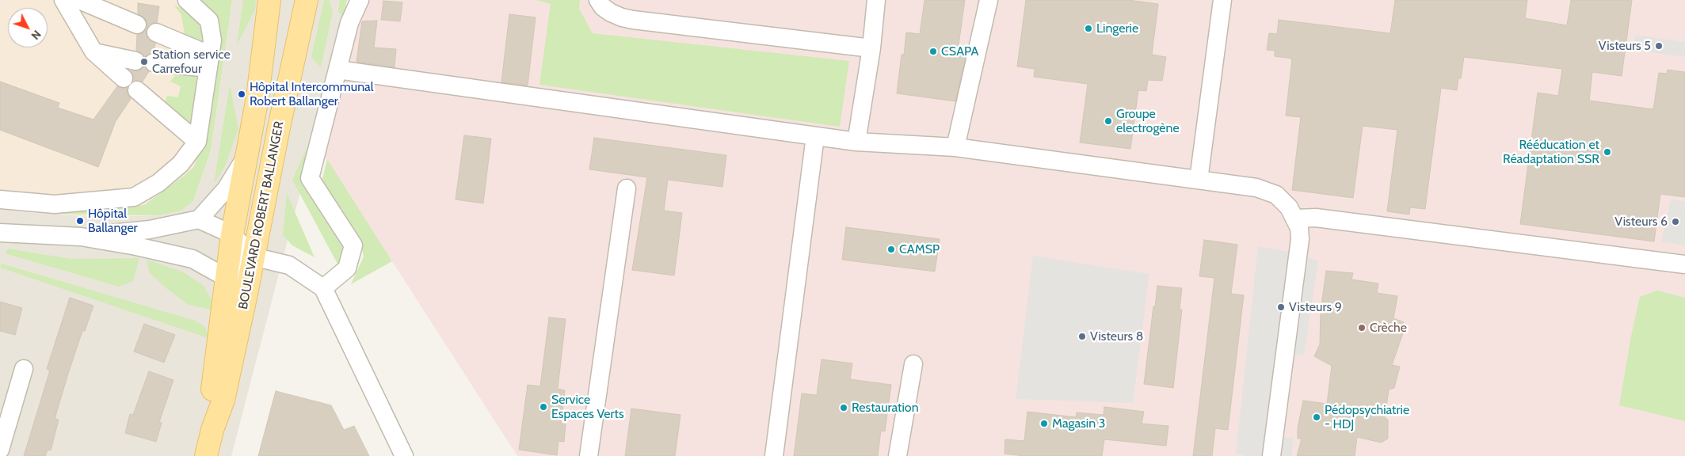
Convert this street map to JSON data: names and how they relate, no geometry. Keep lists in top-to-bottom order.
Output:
{
  "streets": {
    "main road": ["BOULEVARD ROBERT BALLANGER"]
  },
  "places": [
    "Lingerie",
    "Visteurs 5",
    "CSAPA",
    "Station service Carrefour",
    "Hôpital Intercommunal Robert Ballanger",
    "Groupe electrogène",
    "Rééducation et Réadaptation SSR",
    "Hôpital Ballanger",
    "Visteurs 6",
    "CAMSP",
    "Visteurs 9",
    "Crèche",
    "Visteurs 8",
    "Service Espaces Verts",
    "Restauration",
    "Pédopsychiatrie - HDJ",
    "Magasin 3"
  ],
  "north": "bottom right"
}
